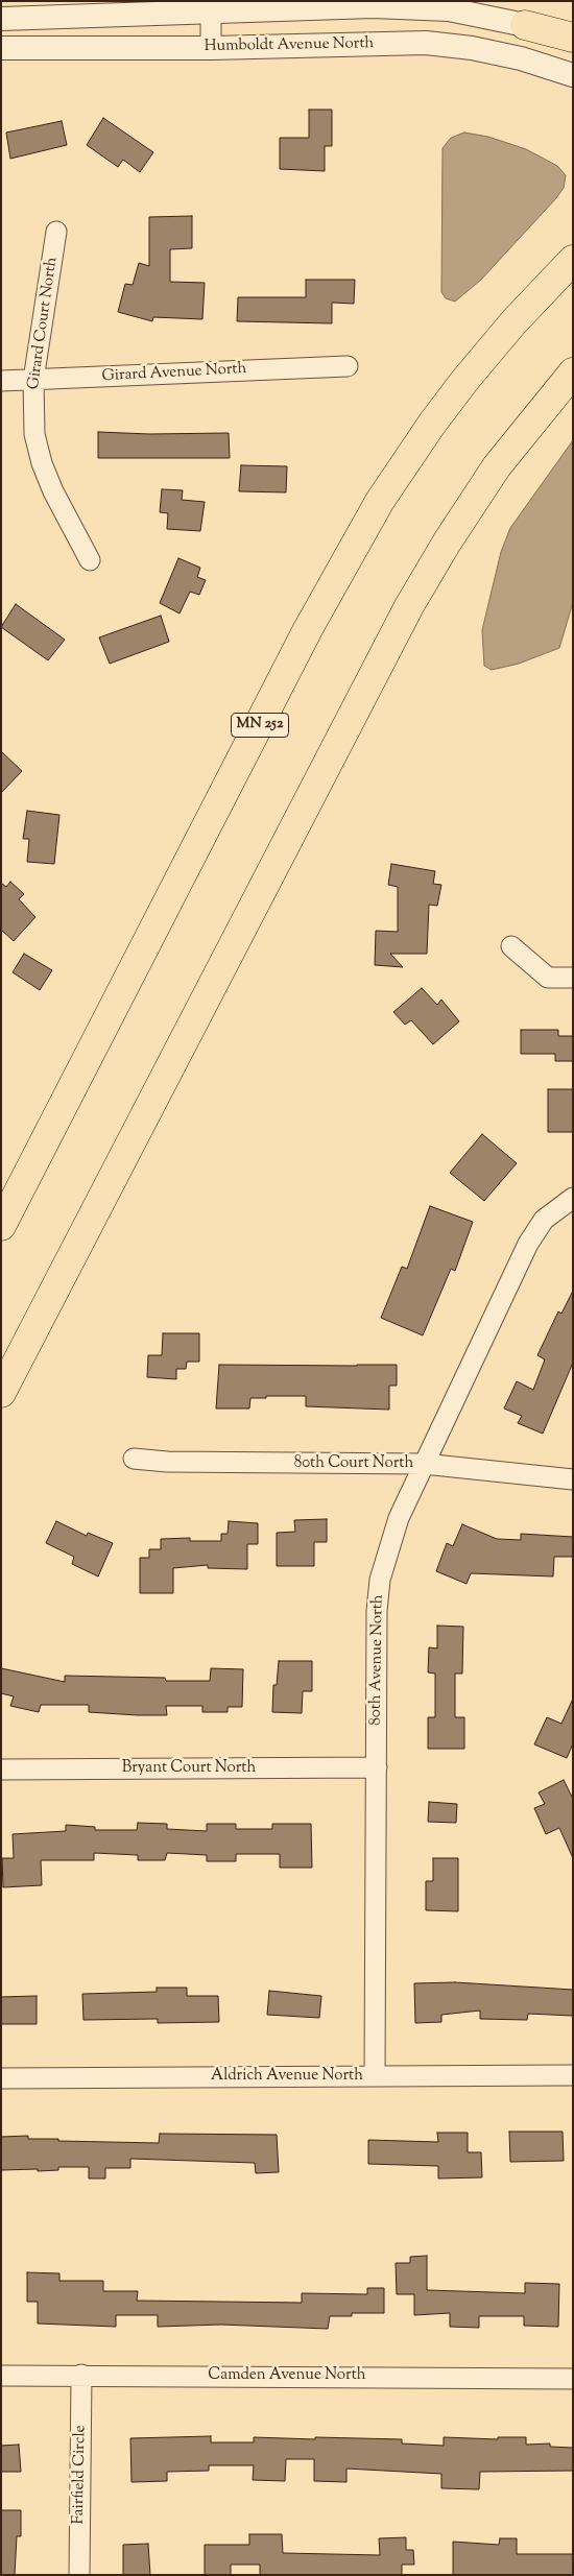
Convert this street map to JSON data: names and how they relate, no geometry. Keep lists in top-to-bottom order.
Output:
{
  "streets": {
    "highway": ["MN 252"],
    "street": [
      "Humboldt Avenue North",
      "Girard Court North",
      "Girard Avenue North",
      "80th Court North",
      "80th Avenue North",
      "Bryant Court North",
      "Aldrich Avenue North",
      "Camden Avenue North",
      "Fairfield Circle"
    ]
  },
  "crossings": [
    ["Girard Court North", "Girard Avenue North"],
    ["80th Court North", "80th Avenue North"],
    ["80th Avenue North", "Bryant Court North"],
    ["80th Avenue North", "Aldrich Avenue North"],
    ["Camden Avenue North", "Fairfield Circle"]
  ]
}
